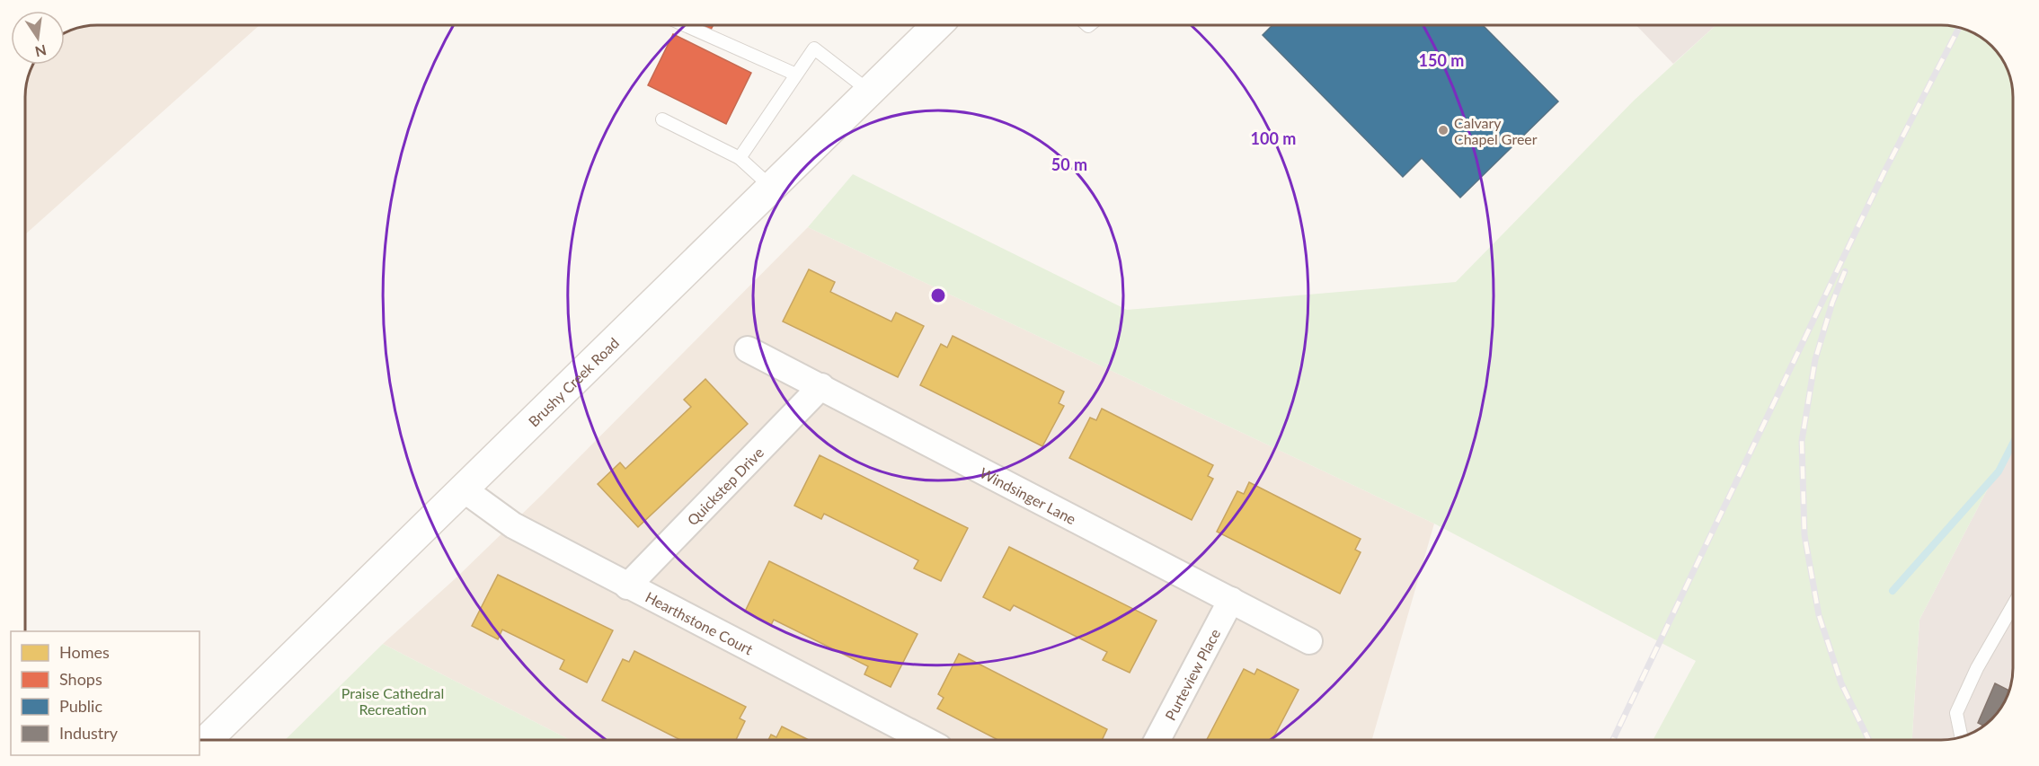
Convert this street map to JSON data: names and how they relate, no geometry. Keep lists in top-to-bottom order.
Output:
{
  "streets": {
    "main road": ["Brushy Creek Road"],
    "street": [
      "Quickstep Drive",
      "Windsinger Lane",
      "Hearthstone Court",
      "Purteview Place"
    ]
  },
  "crossings": [
    ["Brushy Creek Road", "Hearthstone Court"],
    ["Quickstep Drive", "Windsinger Lane"],
    ["Quickstep Drive", "Hearthstone Court"],
    ["Windsinger Lane", "Purteview Place"]
  ],
  "parks": ["Praise Cathedral Recreation"],
  "places": ["Calvary Chapel Greer"],
  "legend": [
    "Homes",
    "Shops",
    "Public",
    "Industry"
  ],
  "north": "bottom",
  "rings": ["150 m", "100 m", "50 m"]
}
